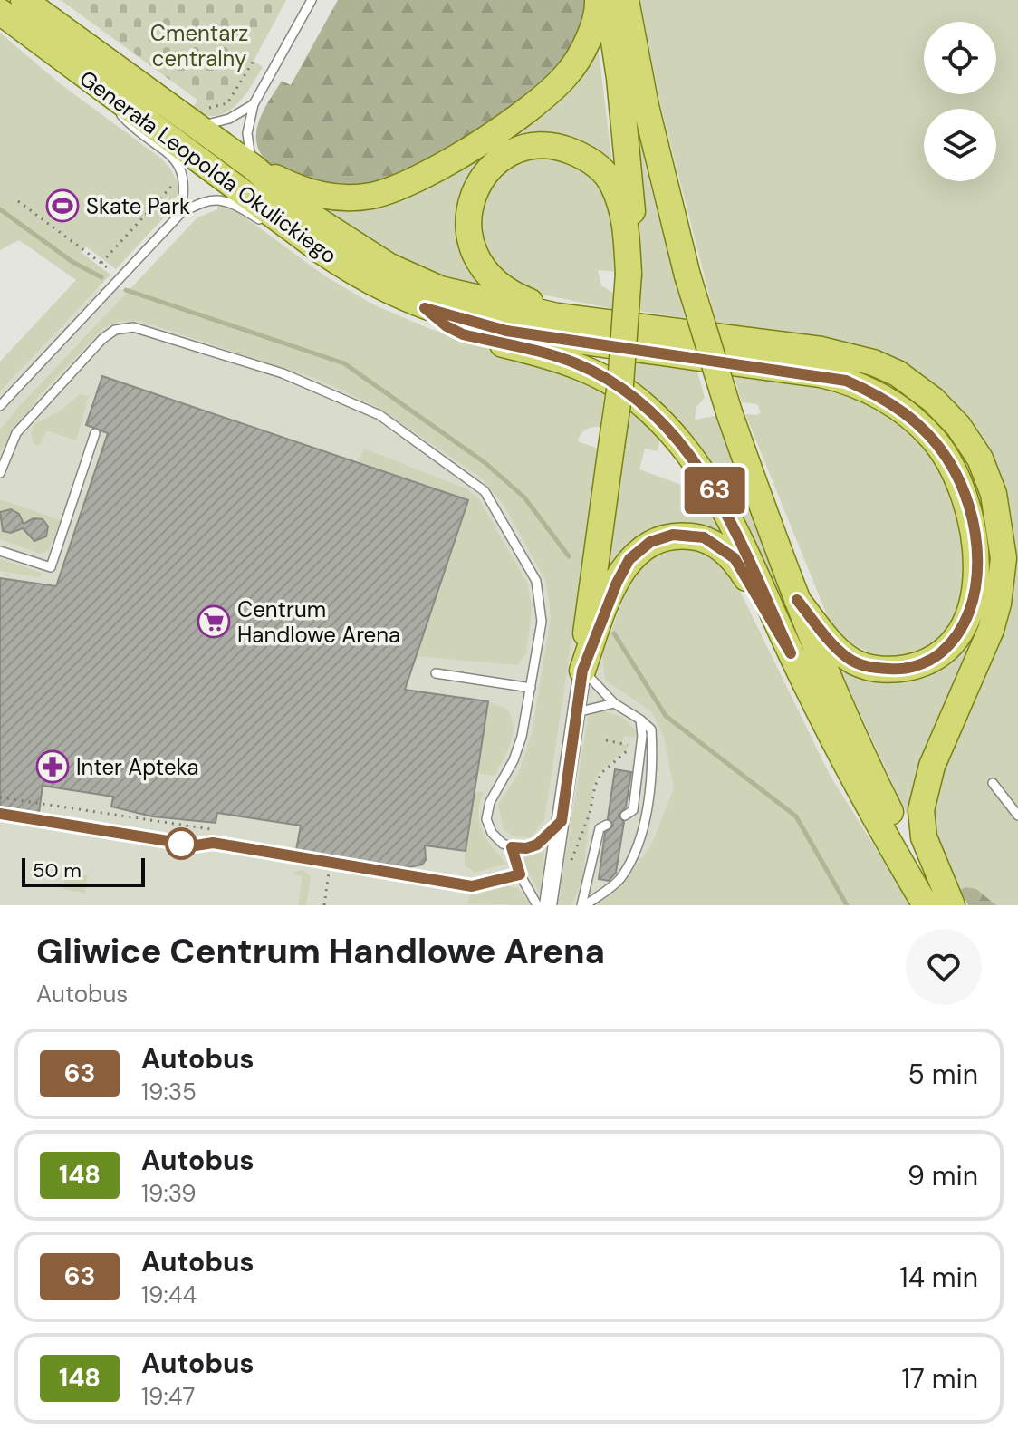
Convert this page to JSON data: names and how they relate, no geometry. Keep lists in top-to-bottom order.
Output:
{
  "streets": {
    "main road": ["Generała Leopolda Okulickiego"]
  },
  "parks": ["Cmentarz centralny"],
  "places": {
    "sports": ["Skate Park"],
    "supermarket": ["Centrum Handlowe Arena"],
    "pharmacy": ["Inter Apteka"]
  },
  "lines": ["bus line 63"],
  "scale_bar": "50 m",
  "page": {
    "on_map": "63",
    "scale": "50 m",
    "heading": ["Gliwice Centrum Handlowe Arena", "Autobus"],
    "list": [
      {
        "mark": "63",
        "name": "Autobus",
        "note": "19:35",
        "value": "5 min"
      },
      {
        "mark": "148",
        "name": "Autobus",
        "note": "19:39",
        "value": "9 min"
      },
      {
        "mark": "63",
        "name": "Autobus",
        "note": "19:44",
        "value": "14 min"
      },
      {
        "mark": "148",
        "name": "Autobus",
        "note": "19:47",
        "value": "17 min"
      }
    ]
  }
}
